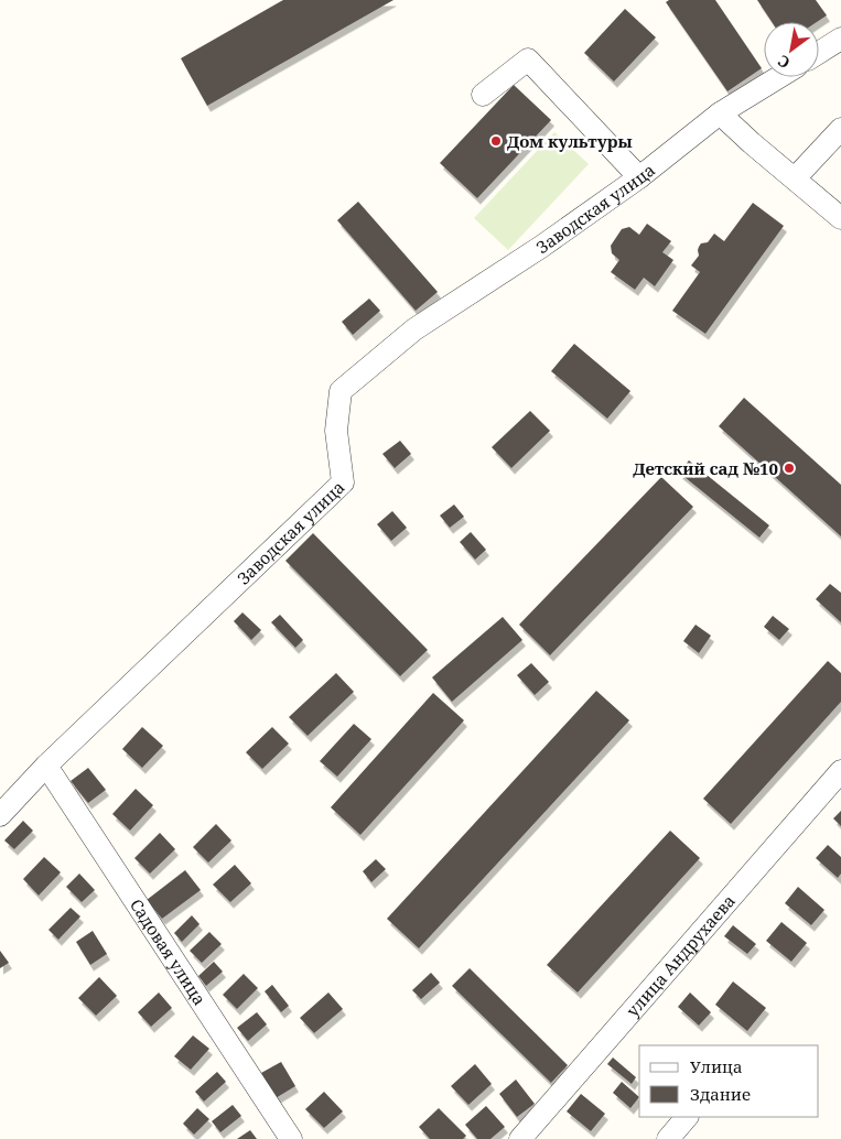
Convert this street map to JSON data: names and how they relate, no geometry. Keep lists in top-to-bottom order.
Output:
{
  "streets": {
    "street": ["Заводская улица", "Садовая улица", "улица Андрухаева"]
  },
  "crossings": [
    ["Заводская улица", "Садовая улица"]
  ],
  "places": ["Дом культуры", "Детский сад №10"],
  "legend": ["Улица", "Здание"],
  "north": "bottom left"
}
